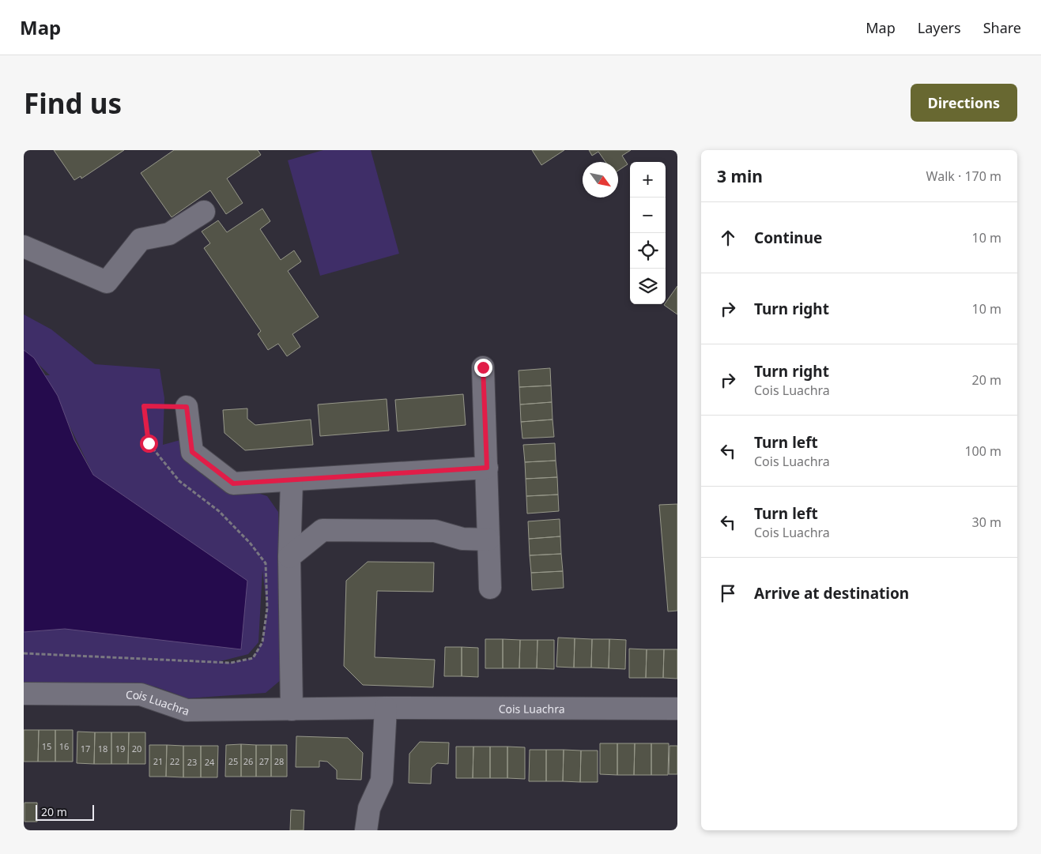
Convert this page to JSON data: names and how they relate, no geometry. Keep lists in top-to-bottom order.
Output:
{
  "streets": {
    "street": ["Cois Luachra"]
  },
  "house_numbers": [
    "15",
    "16",
    "17",
    "18",
    "19",
    "20",
    "21",
    "22",
    "25",
    "26",
    "27",
    "28",
    "23",
    "24"
  ],
  "scale_bar": "20 m",
  "north": "bottom right",
  "page": {
    "header": "Map",
    "nav": ["Map", "Layers", "Share"],
    "buttons": "Directions",
    "title": "Find us",
    "heading": ["3 min", "Walk · 170 m"],
    "map_buttons": ["+", "−"],
    "list": [
      ["Continue", "10 m"],
      ["Turn right", "10 m"],
      ["Turn right", "Cois Luachra", "20 m"],
      ["Turn left", "Cois Luachra", "100 m"],
      ["Turn left", "Cois Luachra", "30 m"],
      "Arrive at destination"
    ],
    "scale": "20 m"
  }
}
